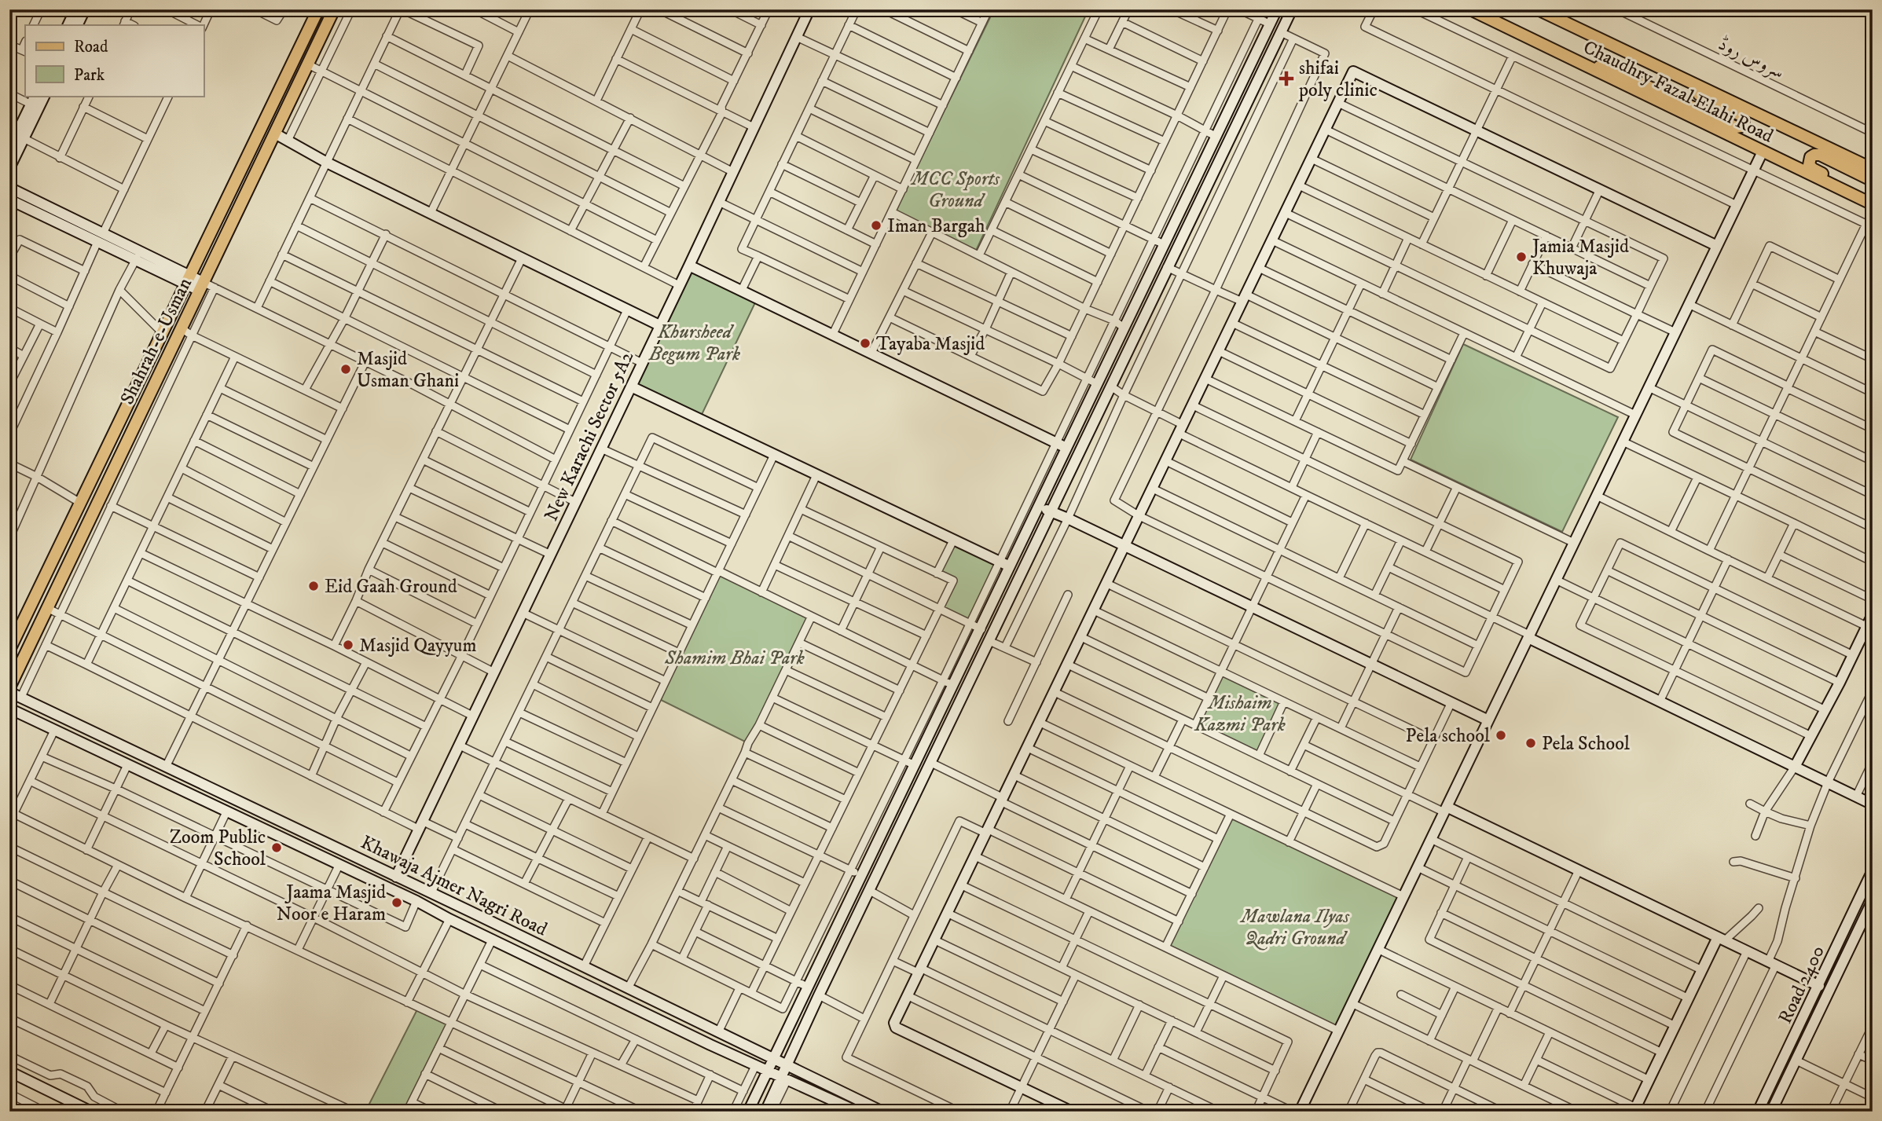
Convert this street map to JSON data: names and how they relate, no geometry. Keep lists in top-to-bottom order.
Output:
{
  "streets": {
    "main road": ["Chaudhry Fazal Elahi Road", "Shahrah-e-Usman"],
    "street": [
      "سروس روڈ",
      "New Karachi Sector 5A2",
      "Khawaja Ajmer Nagri Road",
      "Road 2400"
    ]
  },
  "crossings": [
    ["New Karachi Sector 5A2", "Khawaja Ajmer Nagri Road"]
  ],
  "parks": [
    "MCC Sports Ground",
    "Khursheed Begum Park",
    "Shamim Bhai Park",
    "Mishaim Kazmi Park",
    "Mawlana Ilyas Qadri Ground"
  ],
  "places": {
    "health": ["shifai poly clinic"],
    "other": [
      "Iman Bargah",
      "Jamia Masjid Khuwaja",
      "Tayaba Masjid",
      "Masjid Usman Ghani",
      "Eid Gaah Ground",
      "Masjid Qayyum",
      "Pela school",
      "Pela School",
      "Zoom Public School",
      "Jaama Masjid Noor e Haram"
    ]
  },
  "legend": ["Road", "Park"]
}
